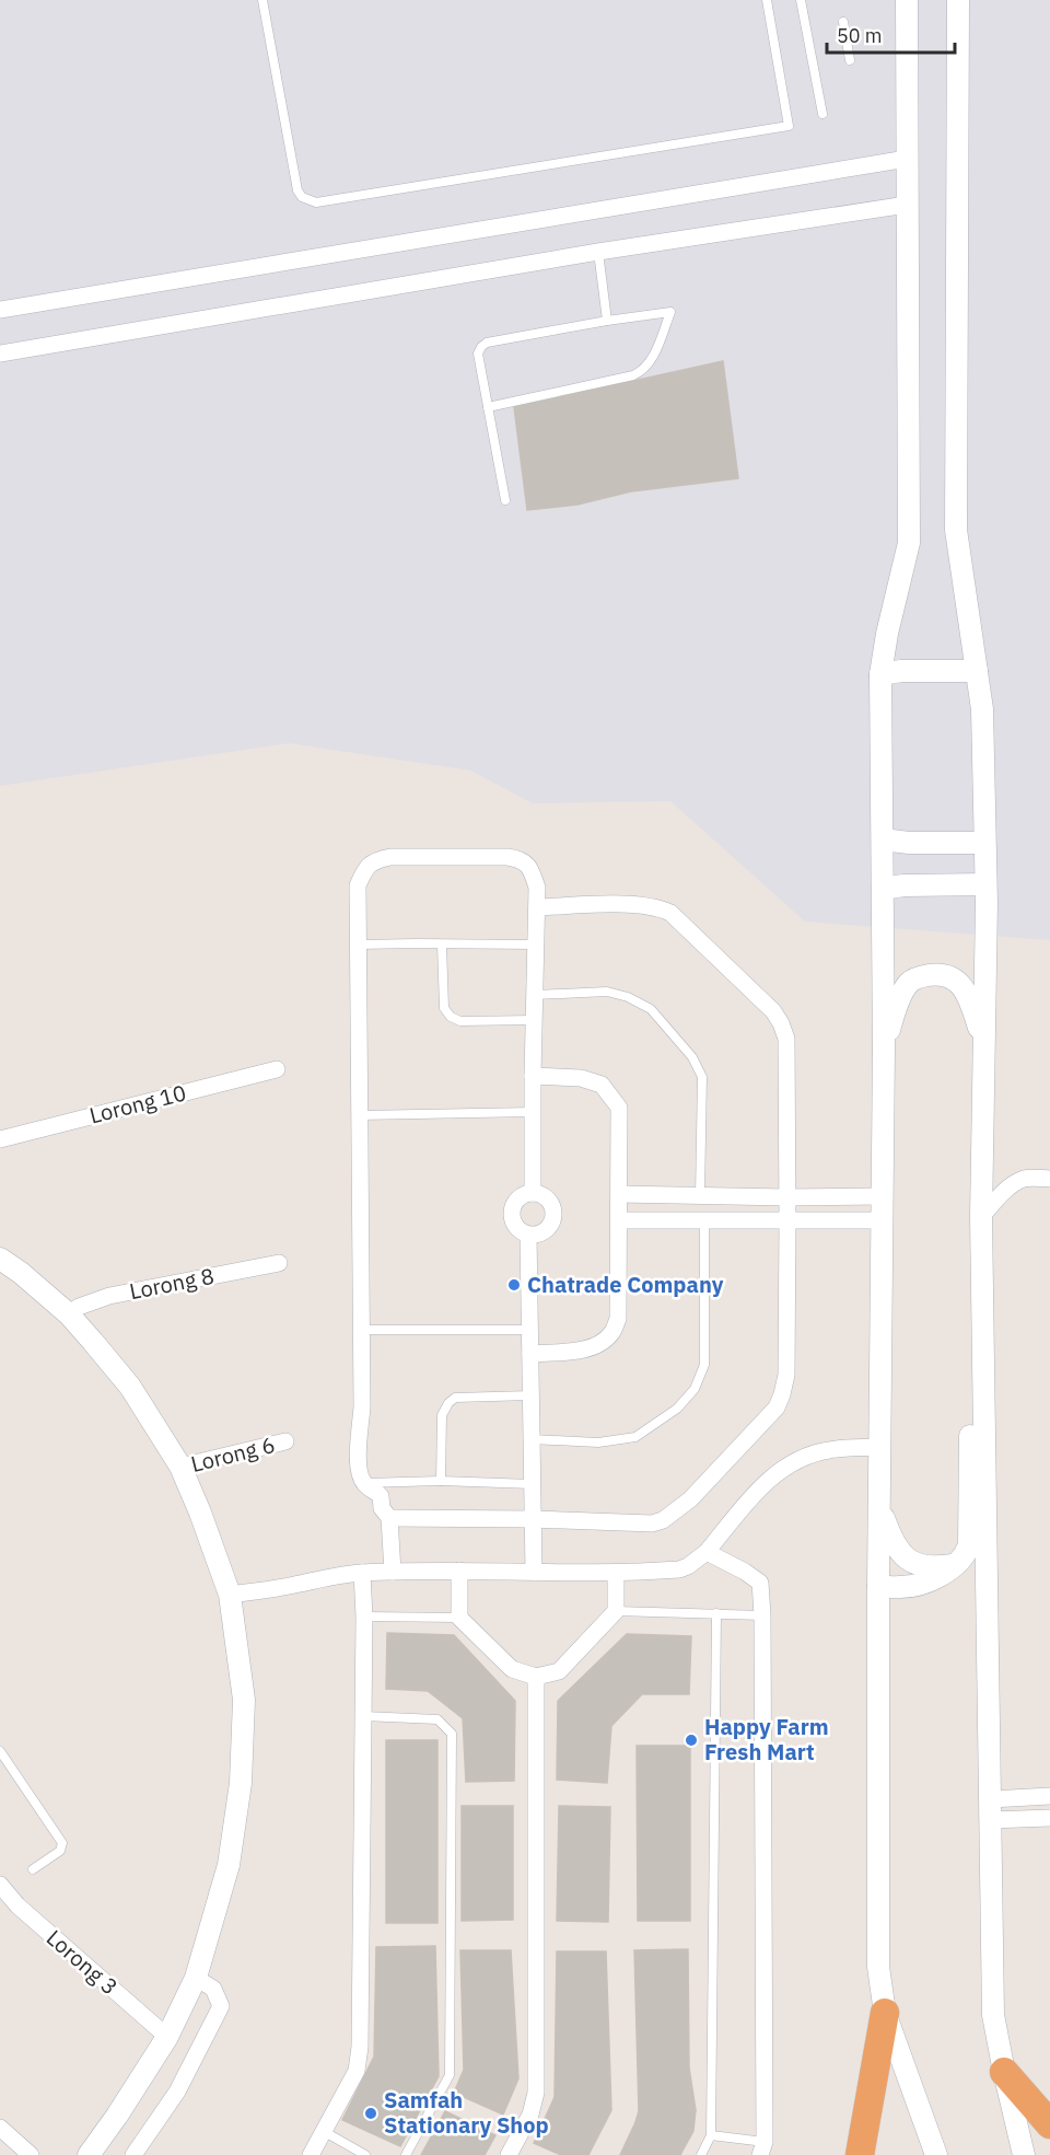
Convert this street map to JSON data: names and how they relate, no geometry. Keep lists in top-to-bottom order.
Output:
{
  "streets": {
    "street": [
      "Lorong 10",
      "Lorong 8",
      "Lorong 6",
      "Lorong 3"
    ]
  },
  "places": ["Chatrade Company", "Happy Farm Fresh Mart", "Samfah Stationary Shop"],
  "scale_bar": "50 m"
}
